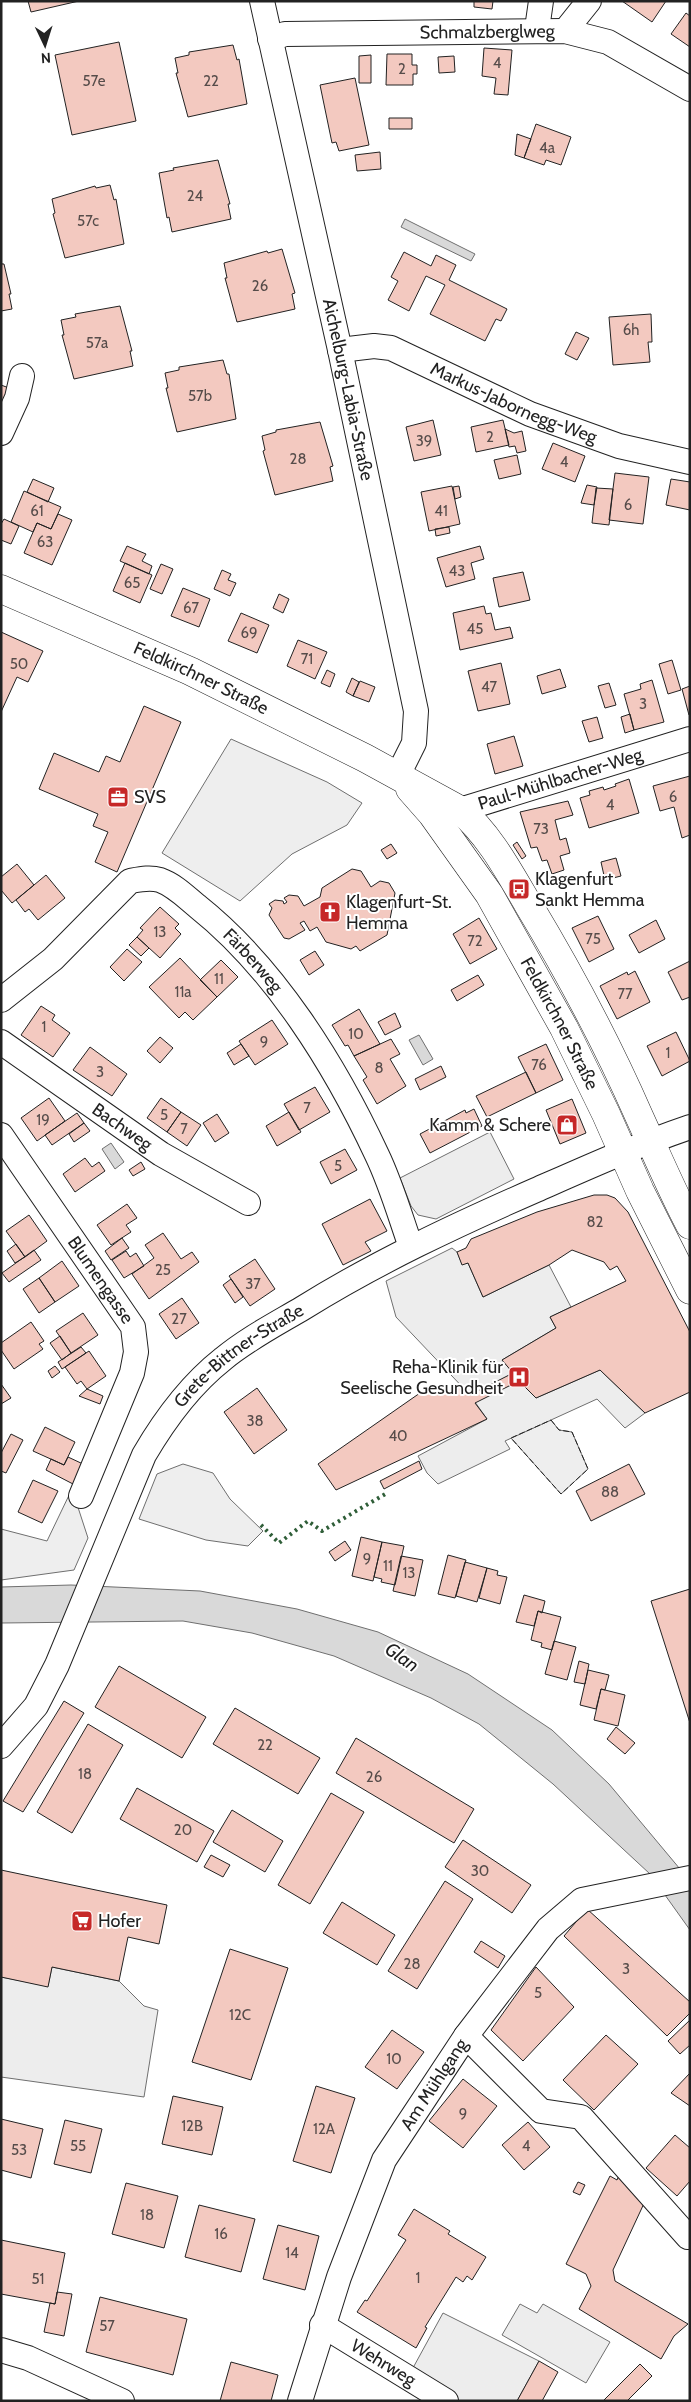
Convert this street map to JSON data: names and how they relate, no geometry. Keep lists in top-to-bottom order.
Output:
{
  "streets": {
    "main road": ["Feldkirchner Straße"],
    "street": [
      "Schmalzberglweg",
      "Aichelburg-Labia-Straße",
      "Markus-Jabornegg-Weg",
      "Paul-Mühlbacher-Weg",
      "Färberweg",
      "Bachweg",
      "Blumengasse",
      "Grete-Bittner-Straße",
      "Am Mühlgang",
      "Wehrweg"
    ]
  },
  "crossings": [
    ["Schmalzberglweg", "Aichelburg-Labia-Straße"],
    ["Aichelburg-Labia-Straße", "Markus-Jabornegg-Weg"],
    ["Aichelburg-Labia-Straße", "Feldkirchner Straße"],
    ["Feldkirchner Straße", "Paul-Mühlbacher-Weg"],
    ["Feldkirchner Straße", "Grete-Bittner-Straße"],
    ["Färberweg", "Grete-Bittner-Straße"],
    ["Am Mühlgang", "Wehrweg"]
  ],
  "water": ["Glan"],
  "places": {
    "office": ["SVS"],
    "bus stop": ["Klagenfurt Sankt Hemma"],
    "church": ["Klagenfurt-St. Hemma"],
    "shop": ["Kamm & Schere"],
    "hospital": ["Reha-Klinik für Seelische Gesundheit"],
    "supermarket": ["Hofer"]
  },
  "house_numbers": [
    "4",
    "2",
    "57e",
    "22",
    "4a",
    "24",
    "57c",
    "26",
    "6h",
    "57a",
    "57b",
    "2",
    "39",
    "28",
    "4",
    "6",
    "61",
    "41",
    "63",
    "43",
    "65",
    "67",
    "45",
    "69",
    "71",
    "50",
    "47",
    "3",
    "6",
    "4",
    "73",
    "13",
    "75",
    "72",
    "11",
    "11a",
    "77",
    "1",
    "10",
    "9",
    "1",
    "76",
    "8",
    "3",
    "7",
    "5",
    "19",
    "7",
    "5",
    "82",
    "25",
    "37",
    "27",
    "38",
    "40",
    "88",
    "9",
    "11",
    "13",
    "22",
    "18",
    "26",
    "20",
    "30",
    "28",
    "3",
    "5",
    "12C",
    "10",
    "9",
    "12B",
    "12A",
    "55",
    "4",
    "53",
    "18",
    "16",
    "14",
    "1",
    "51",
    "57"
  ],
  "north": "bottom"
}
